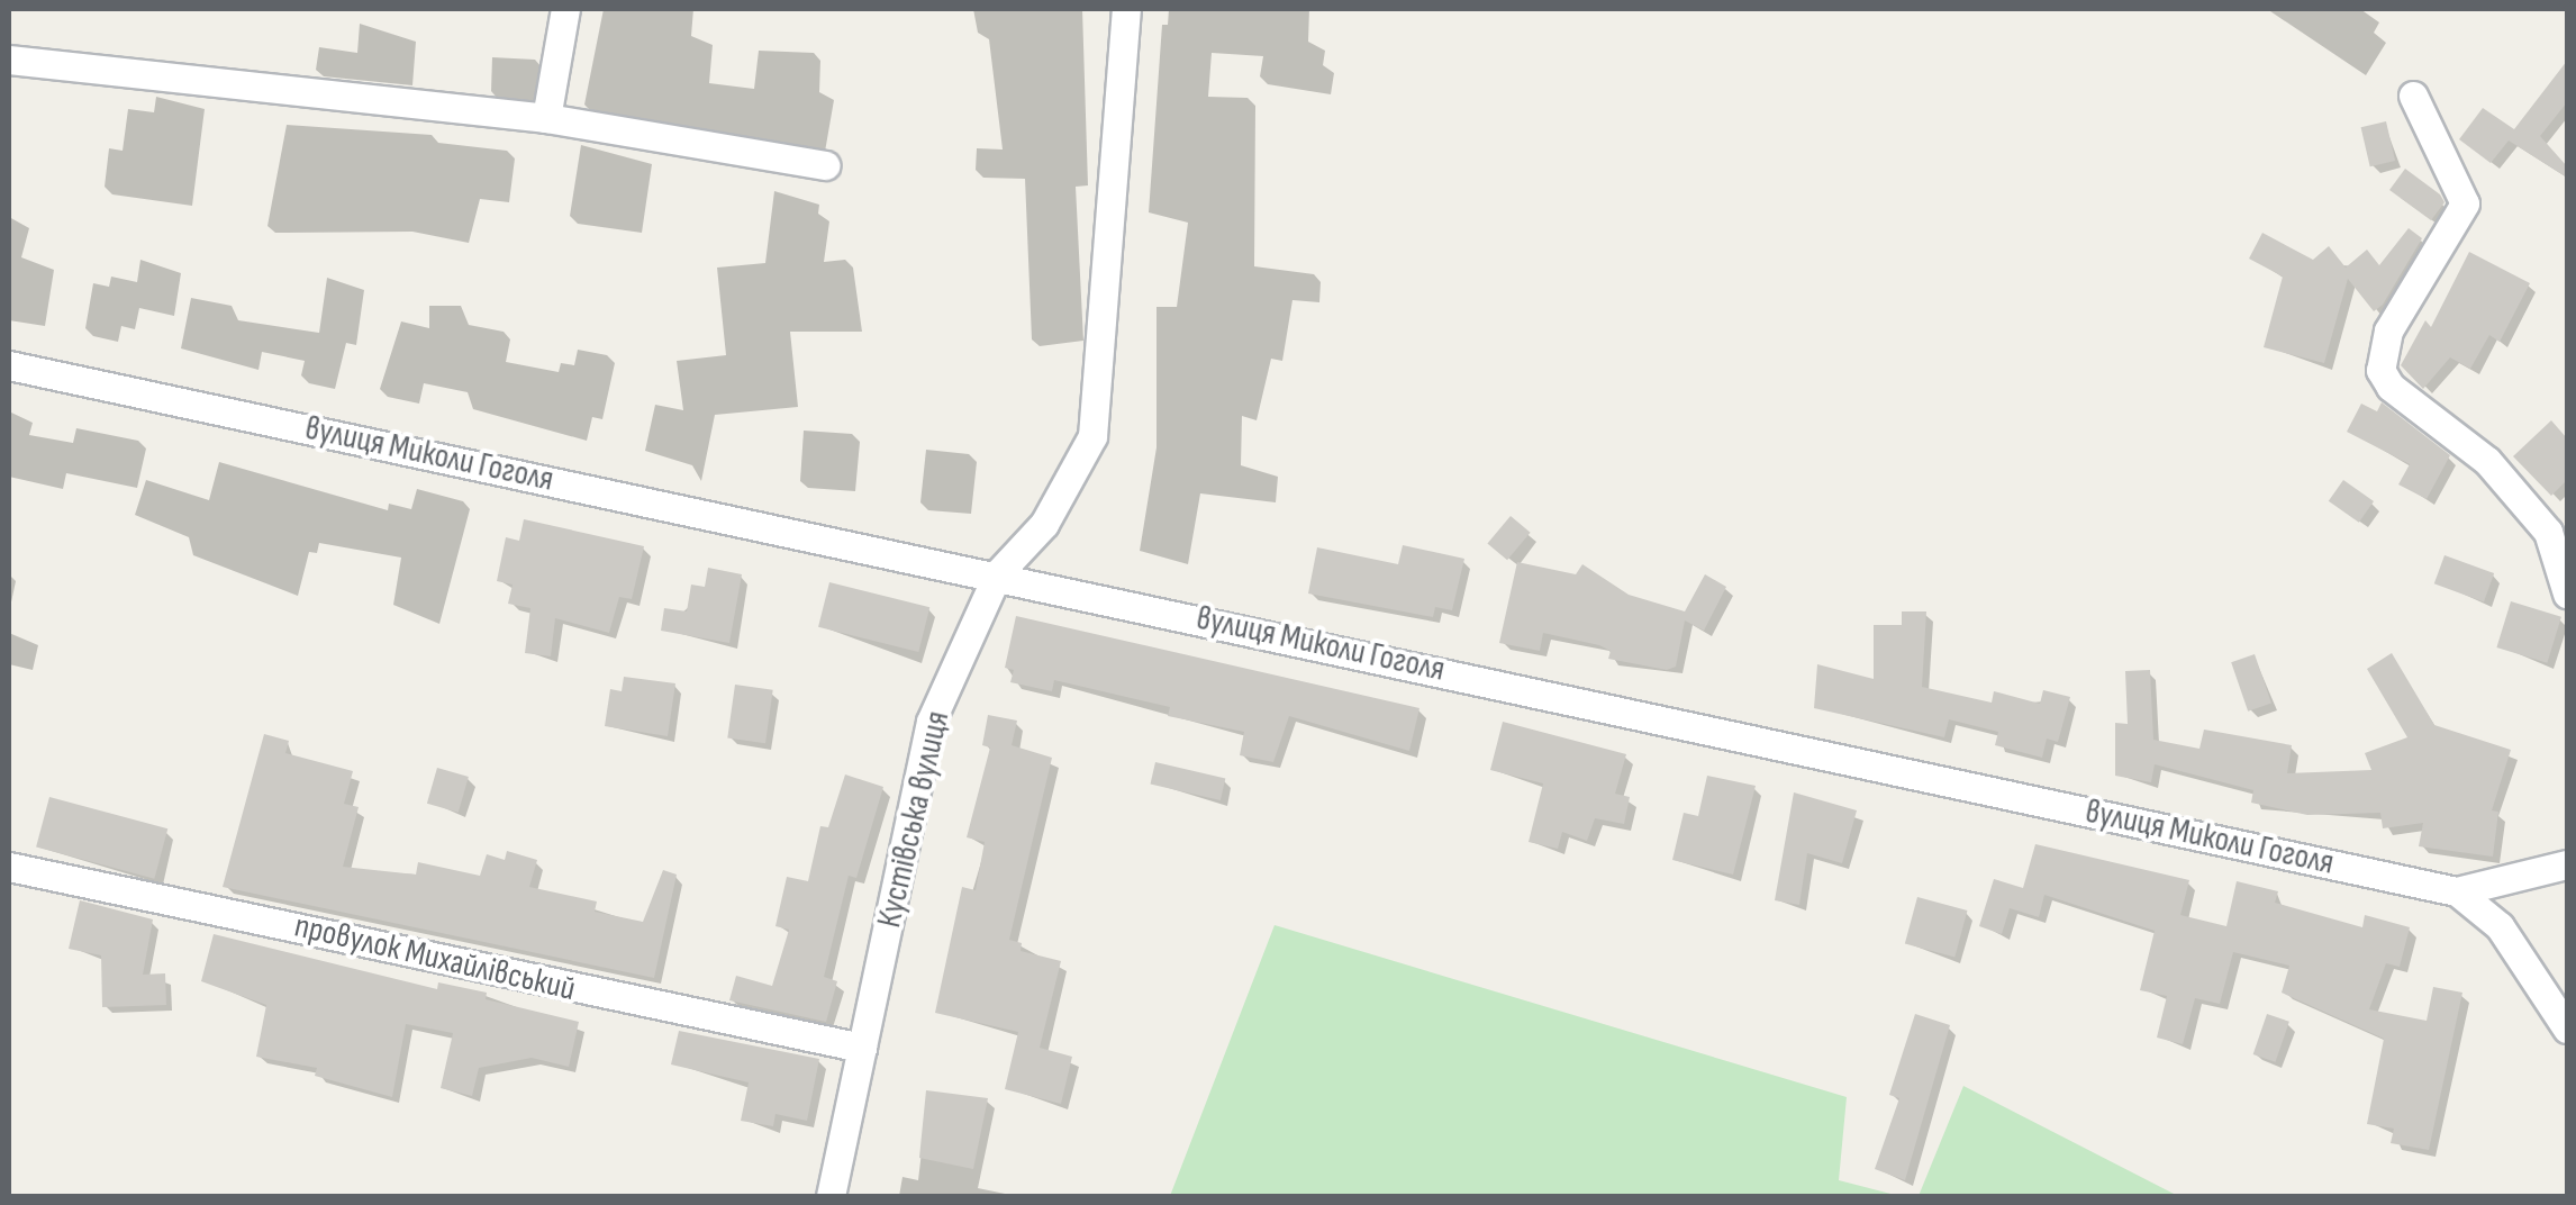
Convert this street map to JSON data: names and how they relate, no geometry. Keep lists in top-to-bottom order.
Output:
{
  "streets": {
    "street": ["вулиця Миколи Гоголя", "Кустівська вулиця", "провулок Михайлівський"]
  },
  "crossings": [
    ["вулиця Миколи Гоголя", "Кустівська вулиця"],
    ["Кустівська вулиця", "провулок Михайлівський"]
  ]
}
